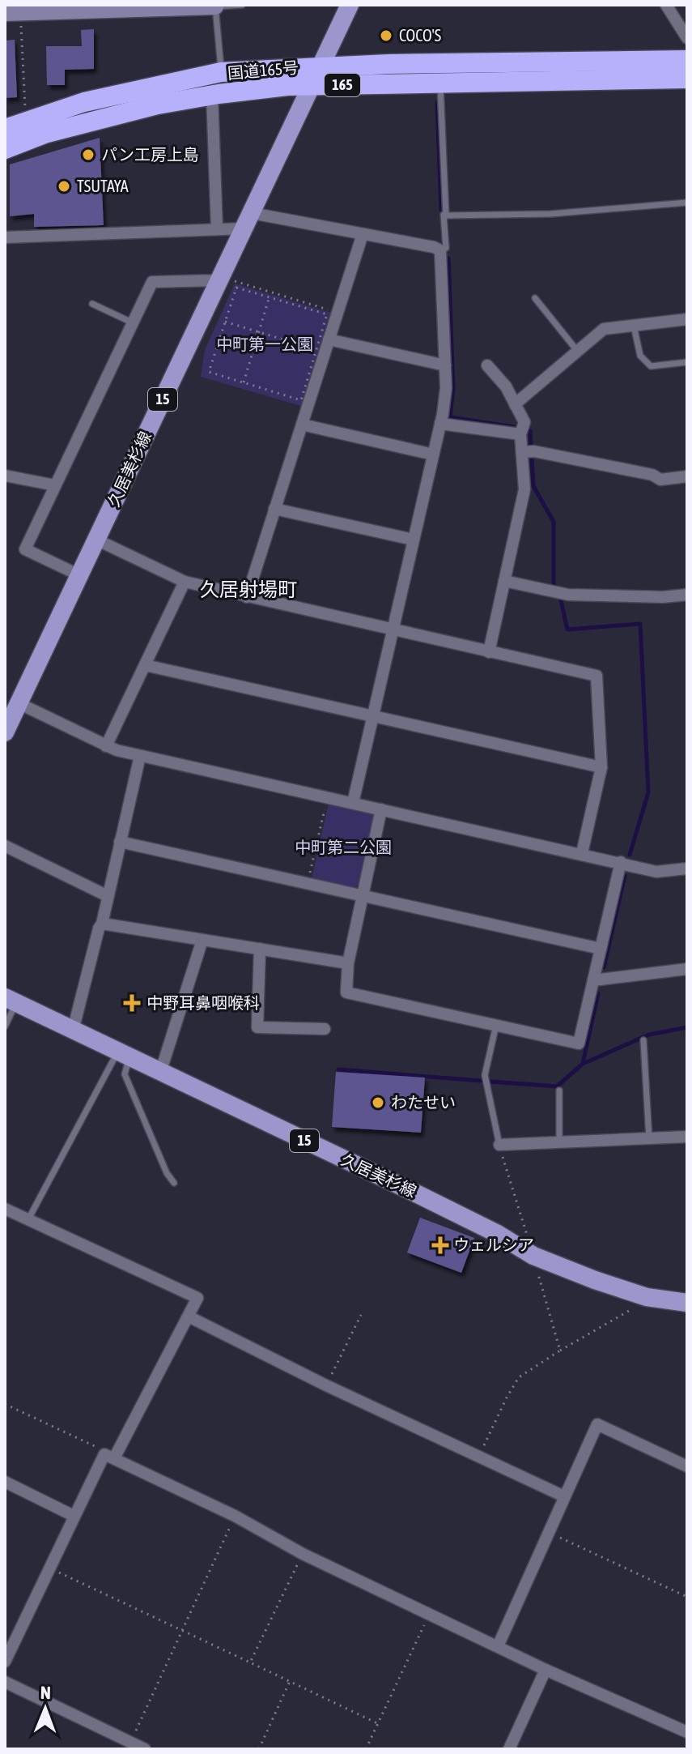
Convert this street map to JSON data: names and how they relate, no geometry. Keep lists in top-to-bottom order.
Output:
{
  "streets": {
    "highway": ["国道165号", "165"],
    "main road": ["15", "久居美杉線"]
  },
  "crossings": [
    ["国道165号", "久居美杉線"]
  ],
  "districts": ["久居射場町"],
  "parks": ["中町第一公園", "中町第二公園"],
  "places": {
    "other": [
      "COCO'S",
      "パン工房上島",
      "TSUTAYA",
      "わたせい"
    ],
    "health": ["中野耳鼻咽喉科", "ウェルシア"]
  },
  "north": "top"
}
